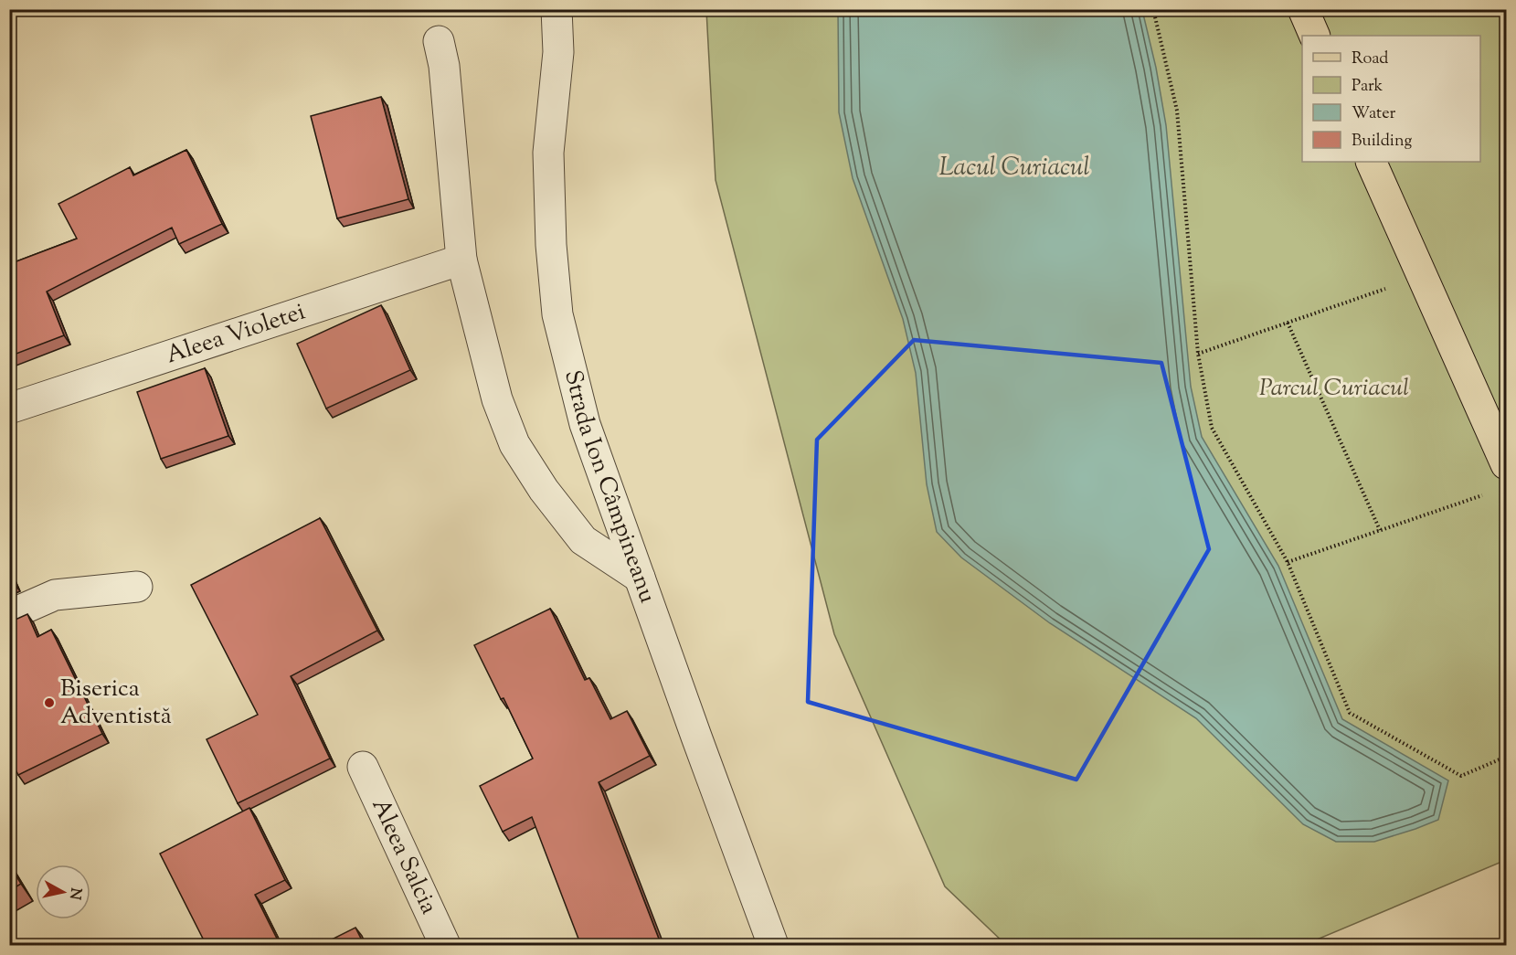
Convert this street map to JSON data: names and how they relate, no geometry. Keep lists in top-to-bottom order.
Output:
{
  "streets": {
    "street": ["Aleea Violetei", "Strada Ion Câmpineanu", "Aleea Salcia"]
  },
  "water": ["Lacul Curiacul"],
  "parks": ["Parcul Curiacul"],
  "places": ["Biserica Adventistă"],
  "legend": [
    "Road",
    "Park",
    "Water",
    "Building"
  ],
  "north": "right"
}
